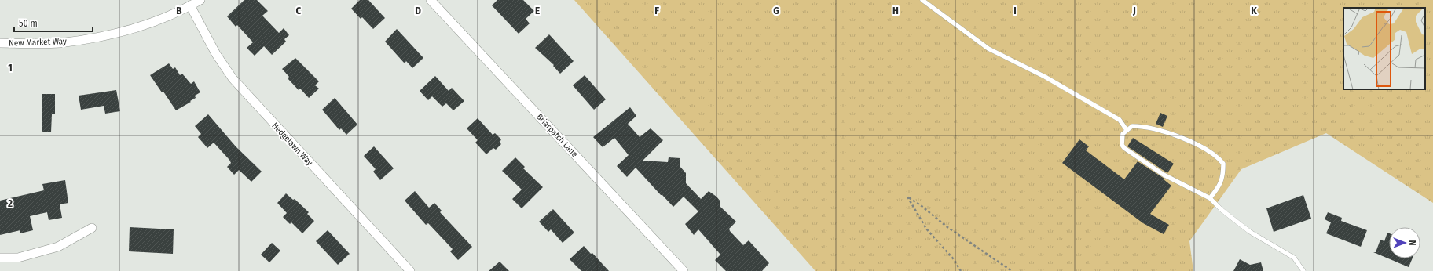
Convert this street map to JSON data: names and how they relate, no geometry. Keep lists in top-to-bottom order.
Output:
{
  "streets": {
    "street": ["New Market Way", "Briarpatch Lane", "Hedgelawn Way"]
  },
  "crossings": [
    ["New Market Way", "Hedgelawn Way"]
  ],
  "scale_bar": "50 m",
  "north": "right",
  "grid": {
    "columns": [
      "B",
      "C",
      "D",
      "E",
      "F",
      "G",
      "H",
      "I",
      "J",
      "K"
    ],
    "rows": ["1", "2"]
  }
}
